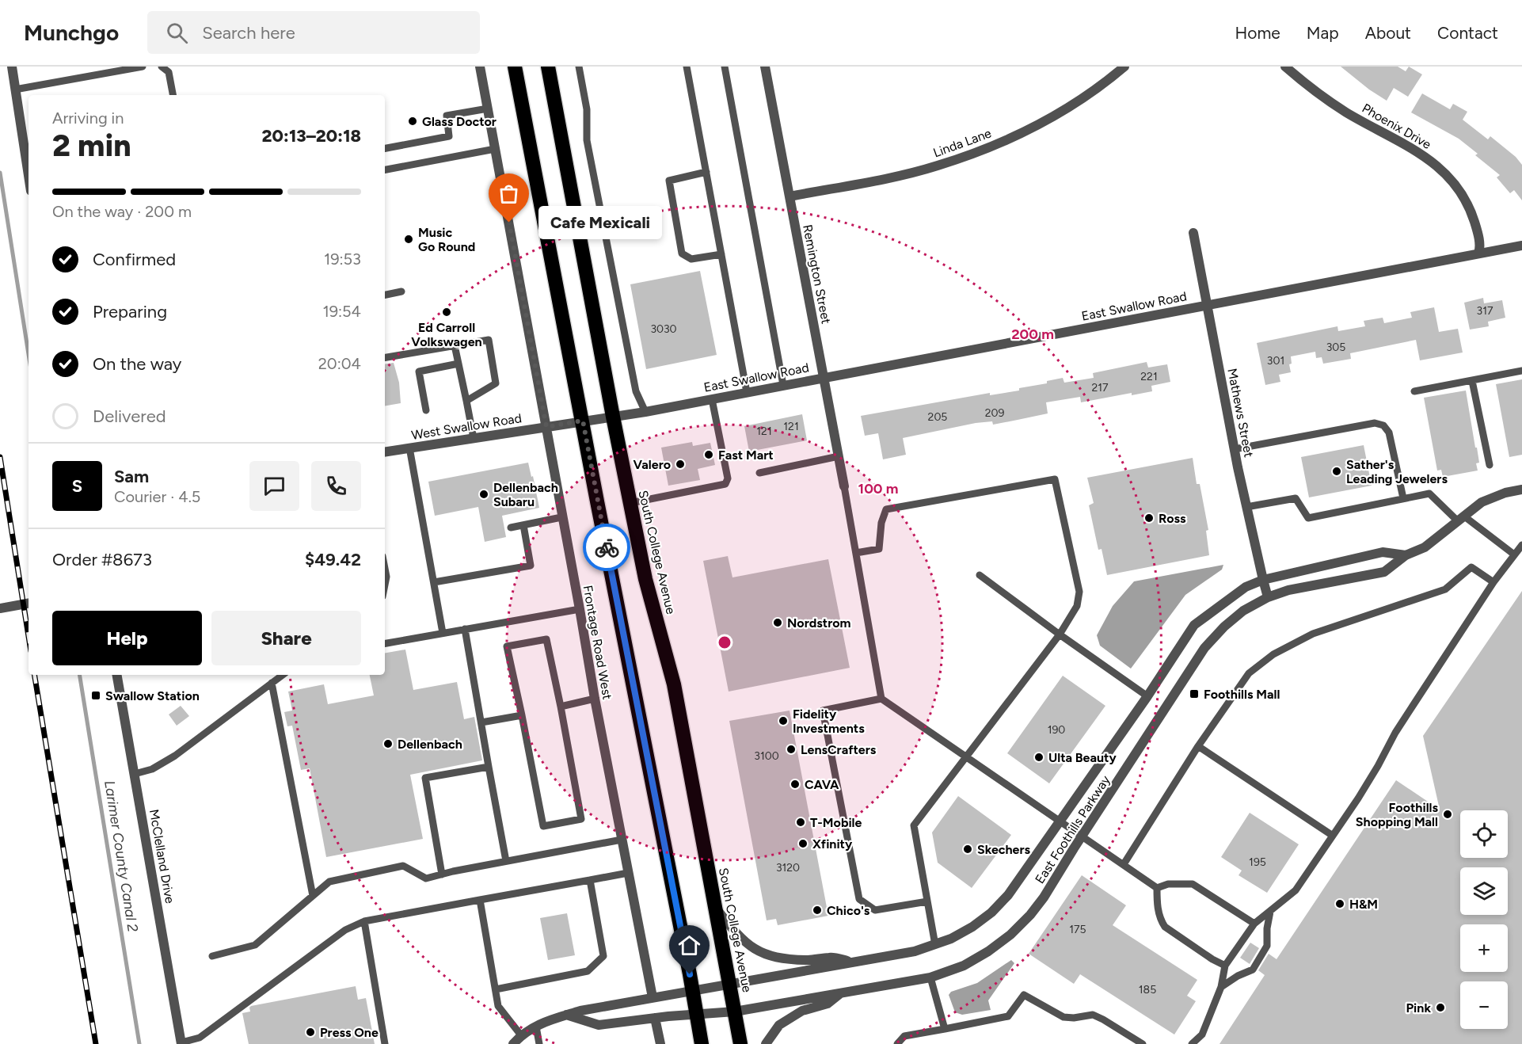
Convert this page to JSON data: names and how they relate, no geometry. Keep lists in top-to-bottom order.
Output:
{
  "streets": {
    "highway": ["South College Avenue"],
    "street": [
      "Phoenix Drive",
      "Linda Lane",
      "Remington Street",
      "East Swallow Road",
      "Mathews Street",
      "West Swallow Road",
      "Frontage Road West",
      "East Foothills Parkway",
      "McClelland Drive"
    ]
  },
  "crossings": [
    ["Phoenix Drive", "East Swallow Road"],
    ["Linda Lane", "Remington Street"],
    ["Remington Street", "East Swallow Road"],
    ["East Swallow Road", "Mathews Street"],
    ["East Swallow Road", "West Swallow Road"],
    ["East Swallow Road", "South College Avenue"],
    ["Mathews Street", "East Foothills Parkway"],
    ["West Swallow Road", "Frontage Road West"],
    ["South College Avenue", "East Foothills Parkway"],
    ["Frontage Road West", "East Foothills Parkway"]
  ],
  "water": ["Larimer County Canal 2"],
  "places": {
    "other": [
      "Glass Doctor",
      "Cafe Mexicali",
      "Music Go Round",
      "Ed Carroll Volkswagen",
      "Fast Mart",
      "Valero",
      "Sather's Leading Jewelers",
      "Dellenbach Subaru",
      "Ross",
      "Nordstrom",
      "Fidelity Investments",
      "Dellenbach",
      "LensCrafters",
      "Ulta Beauty",
      "CAVA",
      "Foothills Shopping Mall",
      "T-Mobile",
      "Xfinity",
      "Skechers",
      "H&M",
      "Chico's",
      "Pink",
      "Press One"
    ],
    "transit": ["Foothills Mall", "Swallow Station"]
  },
  "house_numbers": [
    "317",
    "3030",
    "305",
    "301",
    "221",
    "217",
    "209",
    "205",
    "121",
    "121",
    "190",
    "3100",
    "195",
    "3120",
    "175",
    "185"
  ],
  "page": {
    "header": "Munchgo",
    "search": "Search here",
    "nav": [
      "Home",
      "Map",
      "About",
      "Contact"
    ],
    "heading": ["2 min", "Arriving in", "20:13–20:18"],
    "panel": [
      "Sam",
      "Courier · 4.5",
      "Order #8673",
      "$49.42"
    ],
    "bar": "On the way · 200 m",
    "bubble": "Cafe Mexicali",
    "list": [
      ["Confirmed", "19:53"],
      ["Preparing", "19:54"],
      ["On the way", "20:04"],
      "Delivered"
    ],
    "round": "S",
    "buttons": ["Help", "Share"],
    "map_buttons": ["+", "−"]
  },
  "rings": ["200 m", "100 m"]
}
